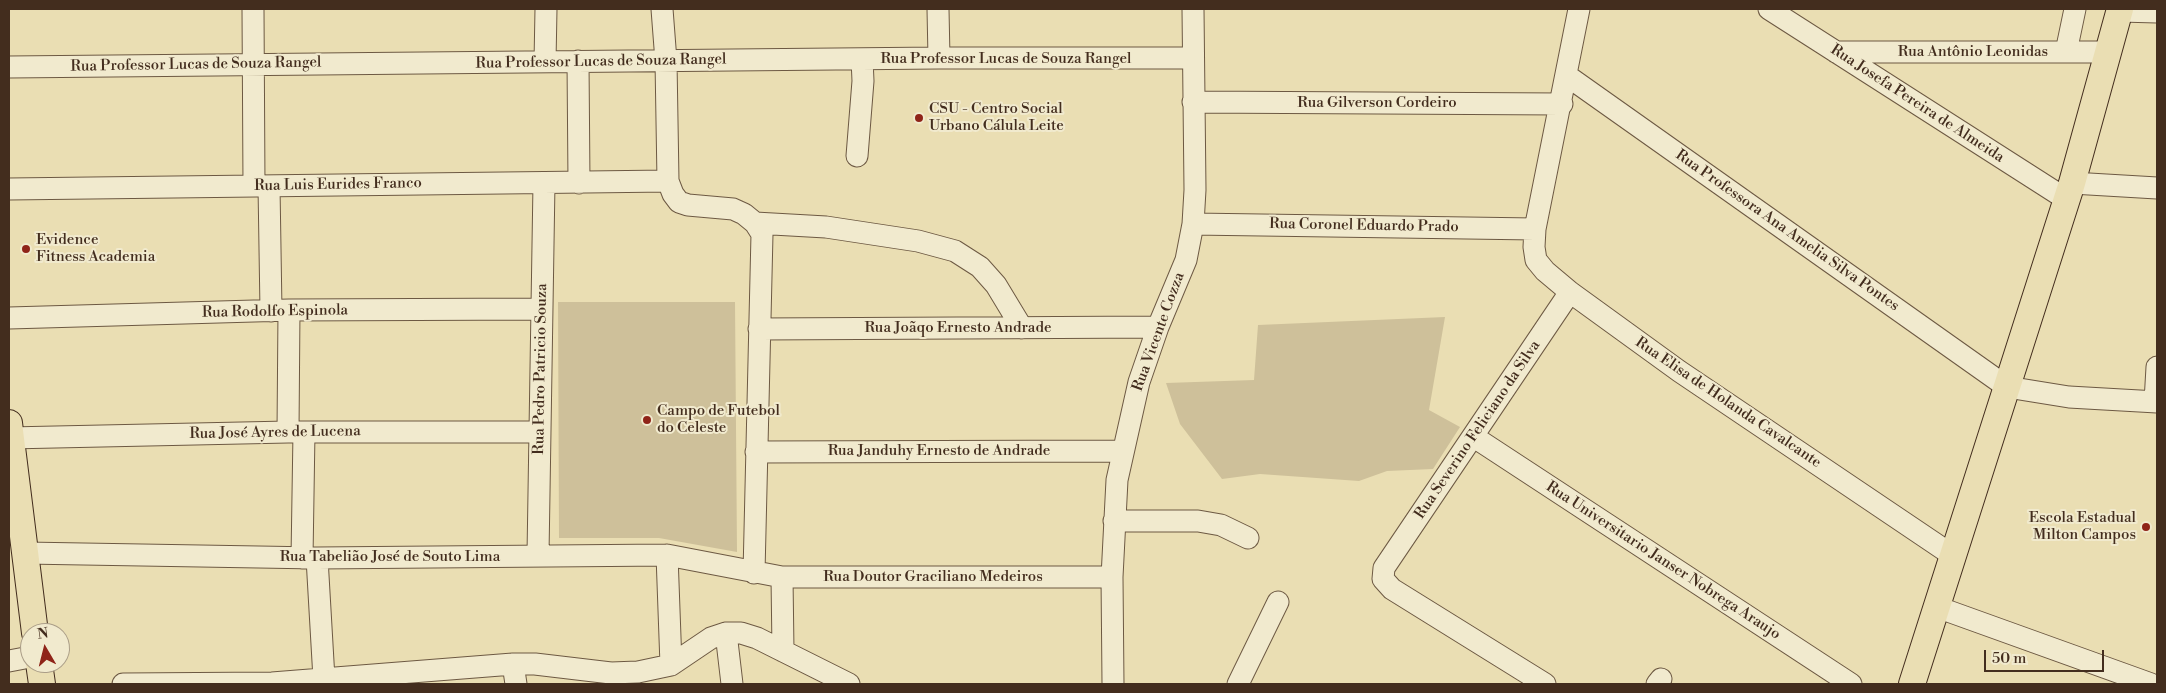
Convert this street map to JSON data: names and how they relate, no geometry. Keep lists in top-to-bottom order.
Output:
{
  "streets": {
    "street": [
      "Rua Antônio Leonidas",
      "Rua Professor Lucas de Souza Rangel",
      "Rua Gilverson Cordeiro",
      "Rua Josefa Pereira de Almeida",
      "Rua Luis Eurides Franco",
      "Rua Coronel Eduardo Prado",
      "Rua Professora Ana Amelia Silva Pontes",
      "Rua Rodolfo Espinola",
      "Rua Joãqo Ernesto Andrade",
      "Rua Vicente Cozza",
      "Rua Pedro Patricio Souza",
      "Rua Elisa de Holanda Cavalcante",
      "Rua Severino Feliciano da Silva",
      "Rua José Ayres de Lucena",
      "Rua Janduhy Ernesto de Andrade",
      "Rua Tabelião José de Souto Lima",
      "Rua Universitario Janser Nobrega Araujo",
      "Rua Doutor Graciliano Medeiros"
    ]
  },
  "crossings": [
    ["Rua Antônio Leonidas", "Rua Josefa Pereira de Almeida"],
    ["Rua Professor Lucas de Souza Rangel", "Rua Vicente Cozza"],
    ["Rua Gilverson Cordeiro", "Rua Vicente Cozza"],
    ["Rua Gilverson Cordeiro", "Rua Elisa de Holanda Cavalcante"],
    ["Rua Luis Eurides Franco", "Rua Pedro Patricio Souza"],
    ["Rua Coronel Eduardo Prado", "Rua Vicente Cozza"],
    ["Rua Coronel Eduardo Prado", "Rua Elisa de Holanda Cavalcante"],
    ["Rua Professora Ana Amelia Silva Pontes", "Rua Elisa de Holanda Cavalcante"],
    ["Rua Rodolfo Espinola", "Rua Pedro Patricio Souza"],
    ["Rua Joãqo Ernesto Andrade", "Rua Vicente Cozza"],
    ["Rua Vicente Cozza", "Rua Janduhy Ernesto de Andrade"],
    ["Rua Vicente Cozza", "Rua Doutor Graciliano Medeiros"],
    ["Rua Pedro Patricio Souza", "Rua José Ayres de Lucena"],
    ["Rua Pedro Patricio Souza", "Rua Tabelião José de Souto Lima"],
    ["Rua Elisa de Holanda Cavalcante", "Rua Severino Feliciano da Silva"],
    ["Rua Severino Feliciano da Silva", "Rua Universitario Janser Nobrega Araujo"],
    ["Rua Tabelião José de Souto Lima", "Rua Doutor Graciliano Medeiros"]
  ],
  "places": [
    "CSU - Centro Social Urbano Cálula Leite",
    "Evidence Fitness Academia",
    "Campo de Futebol do Celeste",
    "Escola Estadual Milton Campos"
  ],
  "scale_bar": "50 m",
  "north": "top"
}
